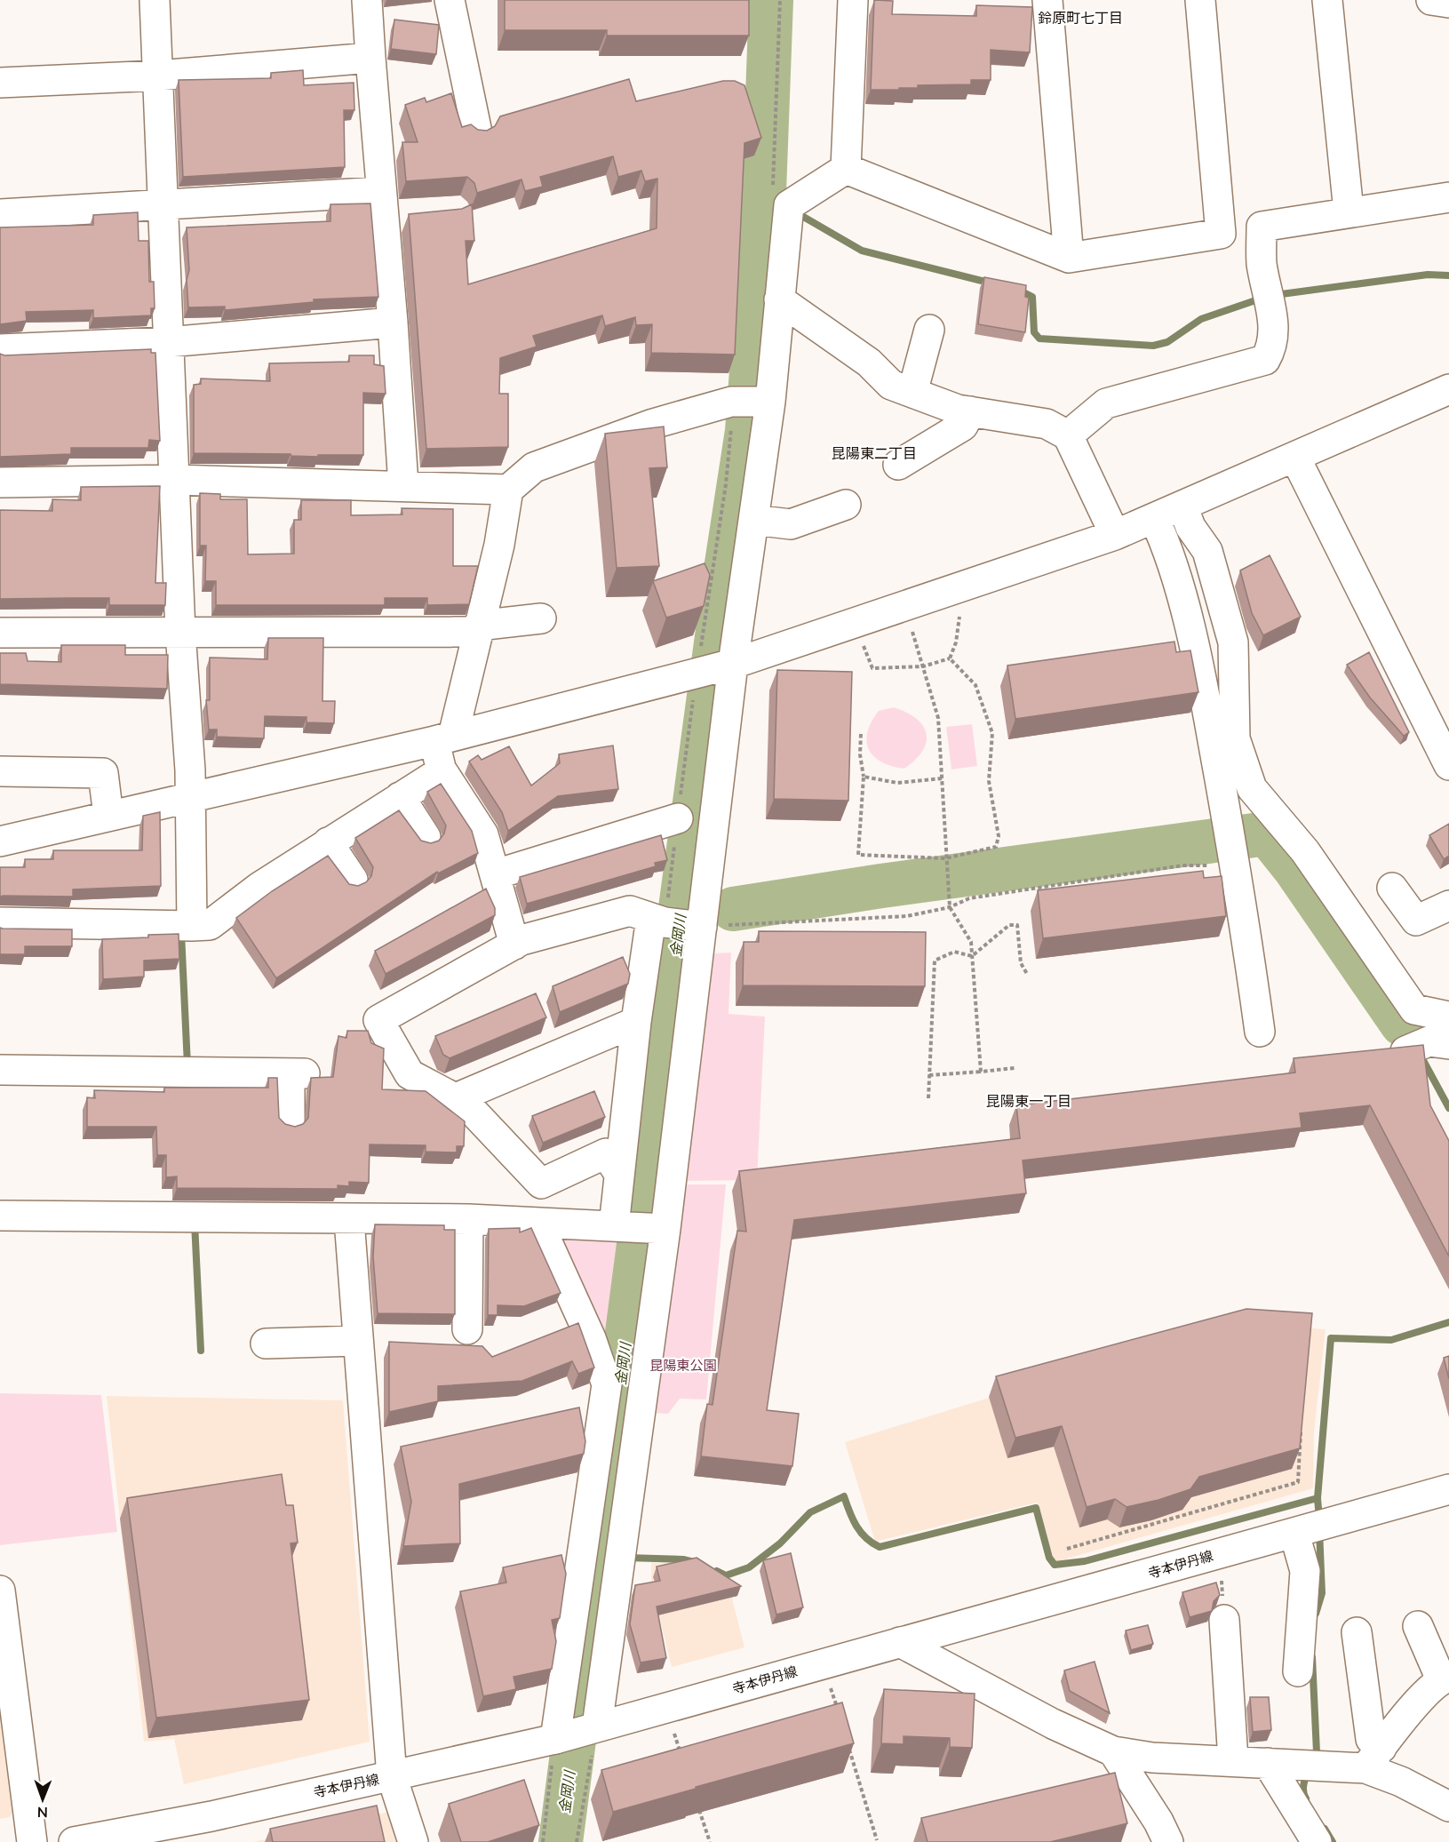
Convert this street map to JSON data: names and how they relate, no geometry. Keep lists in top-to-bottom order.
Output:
{
  "streets": {
    "street": ["寺本伊丹線"]
  },
  "districts": ["鈴原町七丁目", "昆陽東二丁目", "昆陽東一丁目"],
  "water": ["金岡川"],
  "parks": ["昆陽東公園"],
  "north": "bottom"
}
